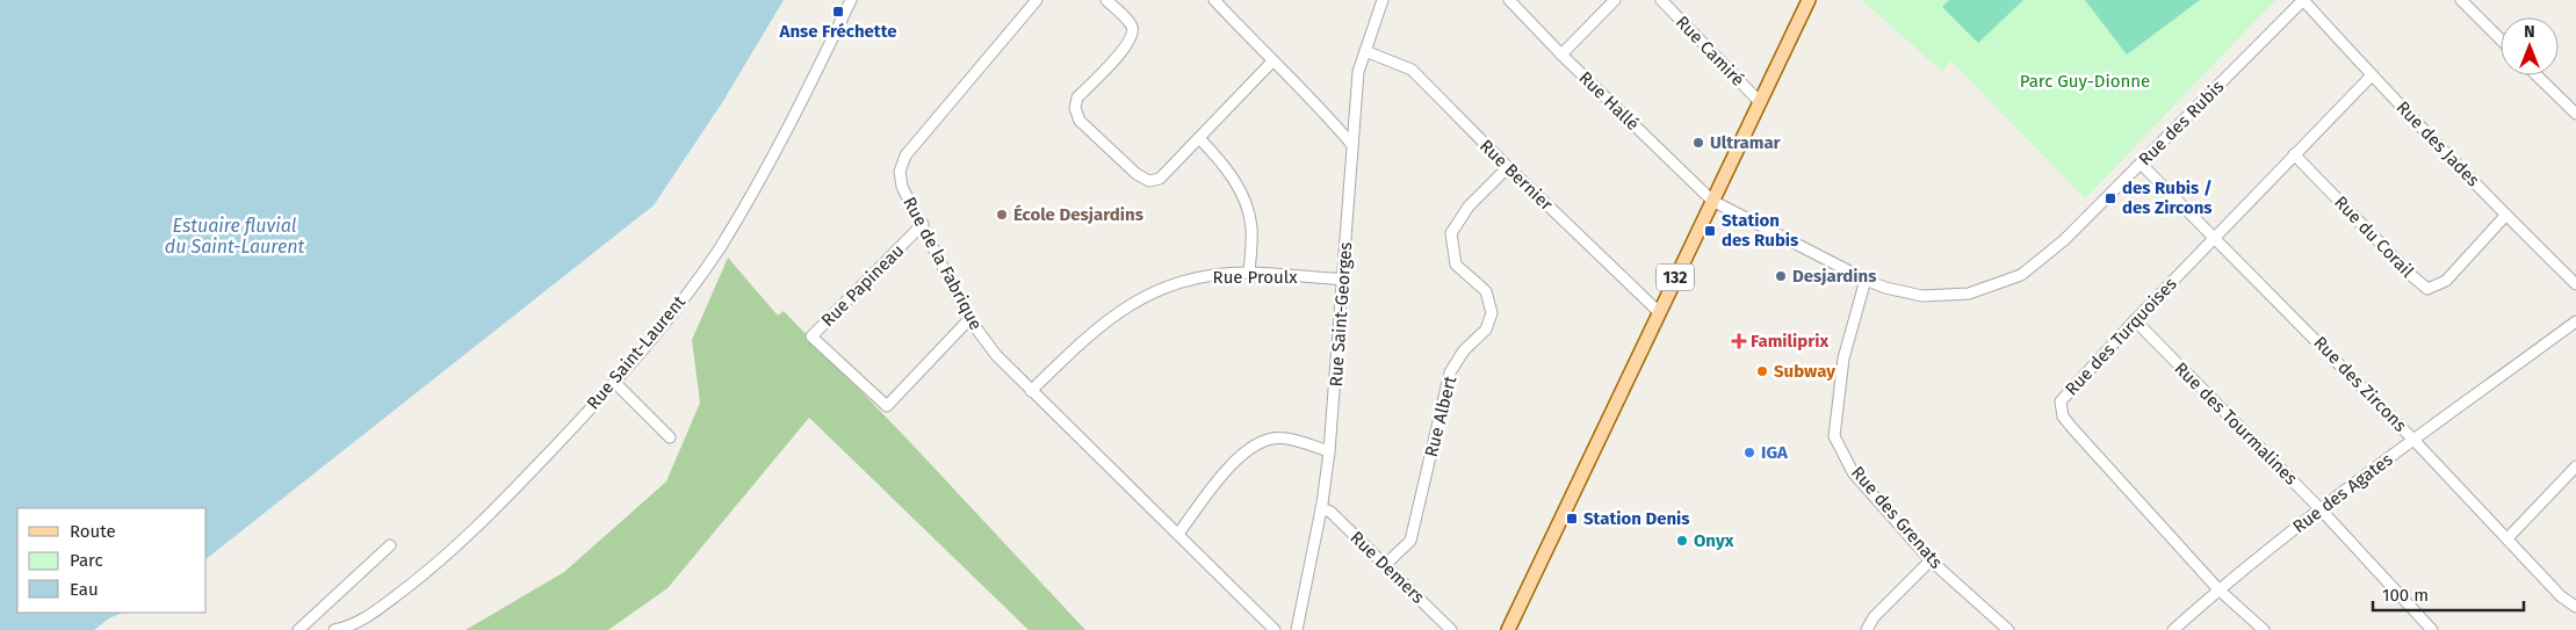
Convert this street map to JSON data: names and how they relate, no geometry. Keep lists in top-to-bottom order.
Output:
{
  "streets": {
    "main road": ["132"],
    "street": [
      "Rue Camiré",
      "Rue Hallé",
      "Rue des Rubis",
      "Rue des Jades",
      "Rue Bernier",
      "Rue du Corail",
      "Rue de la Fabrique",
      "Rue Proulx",
      "Rue Papineau",
      "Rue Saint-Georges",
      "Rue des Turquoises",
      "Rue Saint-Laurent",
      "Rue des Zircons",
      "Rue Albert",
      "Rue des Tourmalines",
      "Rue des Agates",
      "Rue des Grenats",
      "Rue Demers"
    ]
  },
  "crossings": [
    ["Rue Camiré", "132"],
    ["Rue Hallé", "Rue des Rubis"],
    ["Rue Hallé", "132"],
    ["Rue des Rubis", "Rue des Jades"],
    ["Rue des Rubis", "132"],
    ["Rue des Rubis", "Rue des Zircons"],
    ["Rue des Rubis", "Rue des Grenats"],
    ["Rue des Jades", "Rue du Corail"],
    ["Rue des Jades", "Rue des Turquoises"],
    ["Rue Bernier", "132"],
    ["Rue Bernier", "Rue Saint-Georges"],
    ["Rue Bernier", "Rue Albert"],
    ["Rue du Corail", "Rue des Turquoises"],
    ["Rue de la Fabrique", "Rue Proulx"],
    ["Rue de la Fabrique", "Rue Papineau"],
    ["Rue Proulx", "Rue Saint-Georges"],
    ["Rue Saint-Georges", "Rue Demers"],
    ["Rue des Turquoises", "Rue des Zircons"],
    ["Rue des Turquoises", "Rue des Tourmalines"],
    ["Rue des Turquoises", "Rue des Agates"],
    ["Rue des Zircons", "Rue des Agates"],
    ["Rue Albert", "Rue Demers"],
    ["Rue des Tourmalines", "Rue des Agates"]
  ],
  "water": ["Estuaire fluvial du Saint-Laurent"],
  "parks": ["Parc Guy-Dionne"],
  "places": {
    "transit": [
      "Anse Fréchette",
      "des Rubis / des Zircons",
      "Station des Rubis",
      "Station Denis"
    ],
    "other": [
      "Ultramar",
      "École Desjardins",
      "Desjardins",
      "Subway",
      "IGA",
      "Onyx"
    ],
    "health": ["Familiprix"]
  },
  "legend": ["Route", "Parc", "Eau"],
  "scale_bar": "100 m",
  "north": "top"
}
